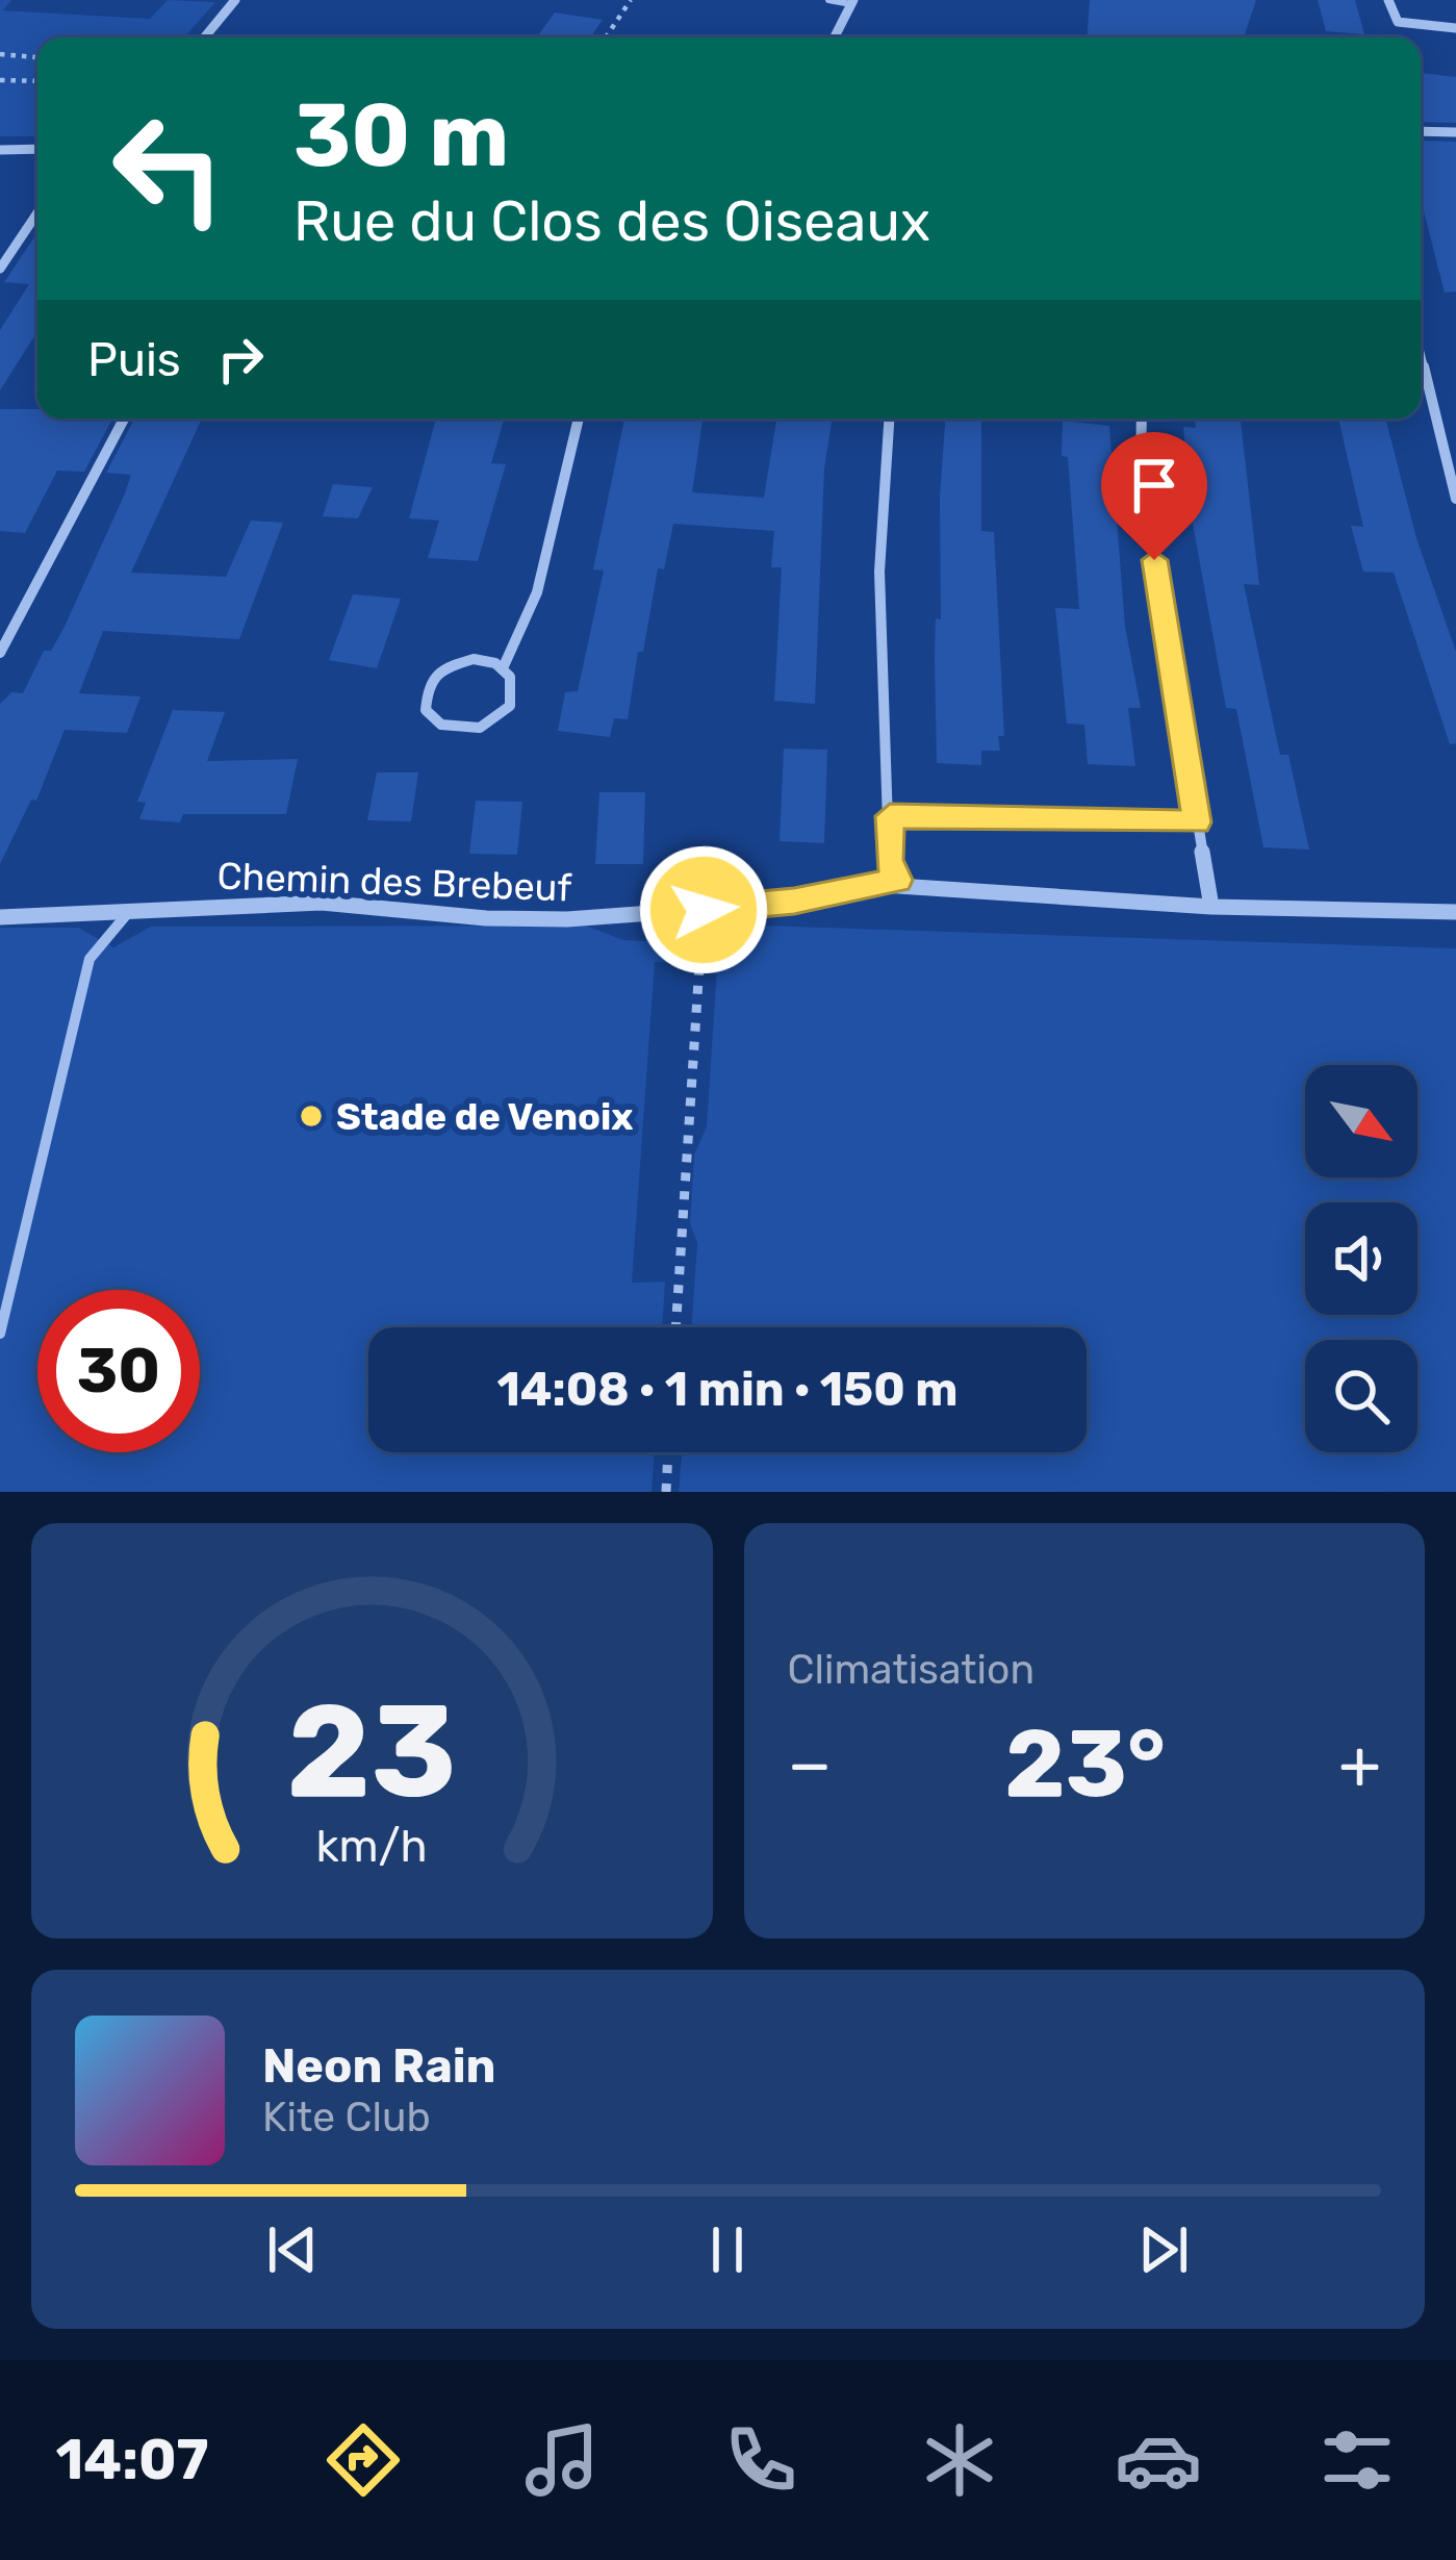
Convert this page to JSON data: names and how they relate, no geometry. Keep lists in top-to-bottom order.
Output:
{
  "streets": {
    "street": ["Chemin des Brebeuf"]
  },
  "places": ["Stade de Venoix"],
  "north": "bottom right",
  "page": {
    "turn": ["30 m", "Rue du Clos des Oiseaux"],
    "then": "Puis",
    "limit": "30",
    "trip": "14:08 · 1 min · 150 m",
    "tile": "Climatisation",
    "heat": ["−", "23°", "+"],
    "song": ["Neon Rain", "Kite Club"],
    "tabs": "14:07",
    "gauge": ["23", "km/h"]
  }
}
